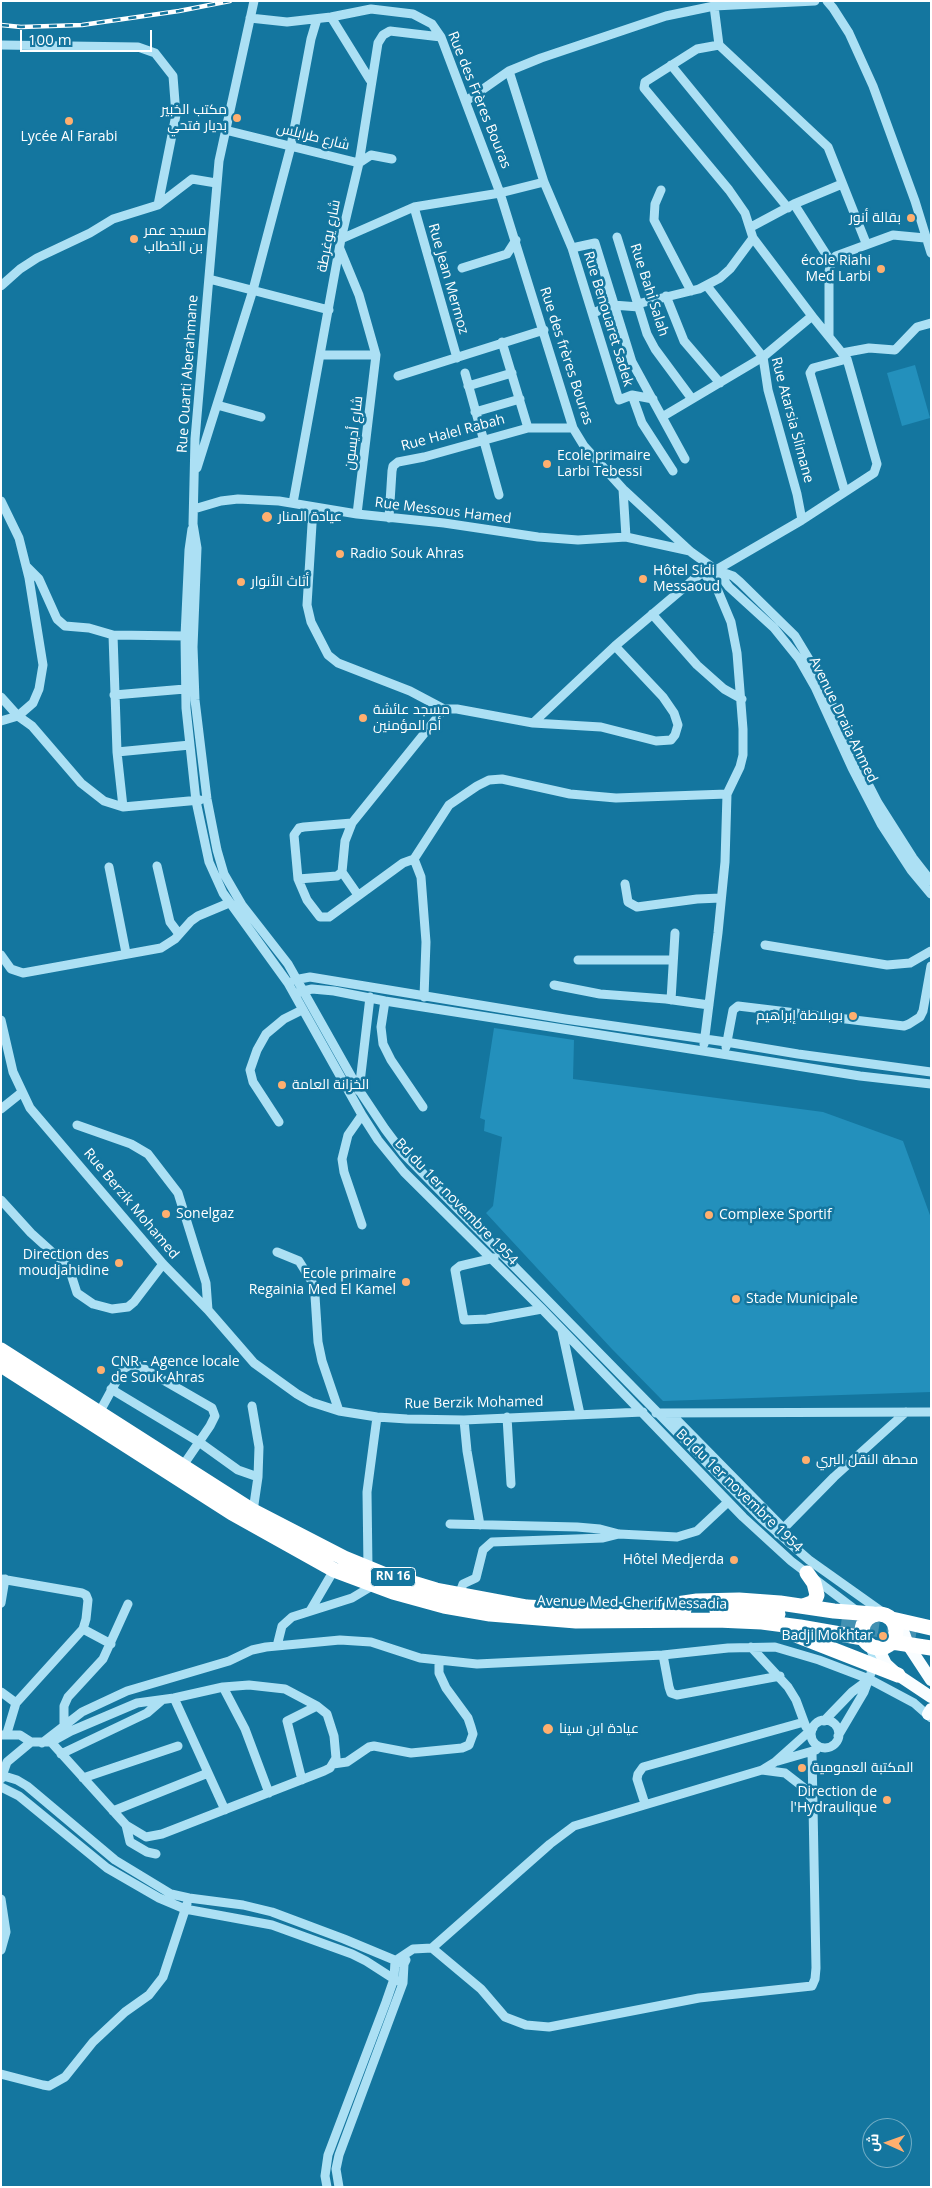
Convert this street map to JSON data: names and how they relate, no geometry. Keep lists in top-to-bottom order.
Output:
{
  "streets": {
    "highway": ["RN 16", "Avenue Med-Cherif Messadia"],
    "street": [
      "Rue des Frères Bouras",
      "شارع طرابلس",
      "شارع يوغرطة",
      "Rue Jean Mermoz",
      "Rue Bahi Salah",
      "Rue Benouaret Sadek",
      "Rue des frères Bouras",
      "Rue Ouarti Aberahmane",
      "Rue Atarsia Slimane",
      "شارع أديسون",
      "Rue Halel Rabah",
      "Rue Messous Hamed",
      "Avenue Draia Ahmed",
      "Bd du 1er novembre 1954",
      "Rue Berzik Mohamed"
    ]
  },
  "crossings": [
    ["Rue des Frères Bouras", "شارع يوغرطة"],
    ["Rue des Frères Bouras", "Rue des frères Bouras"],
    ["Rue des Frères Bouras", "Rue Ouarti Aberahmane"],
    ["شارع طرابلس", "شارع يوغرطة"],
    ["شارع طرابلس", "Rue Ouarti Aberahmane"],
    ["شارع يوغرطة", "Rue Messous Hamed"],
    ["Rue des frères Bouras", "Rue Halel Rabah"],
    ["Rue des frères Bouras", "Rue Messous Hamed"],
    ["Rue des frères Bouras", "Avenue Draia Ahmed"],
    ["Rue Ouarti Aberahmane", "Rue Messous Hamed"],
    ["Rue Ouarti Aberahmane", "Bd du 1er novembre 1954"],
    ["شارع أديسون", "Rue Messous Hamed"],
    ["Rue Halel Rabah", "Rue Messous Hamed"],
    ["Bd du 1er novembre 1954", "Rue Berzik Mohamed"],
    ["RN 16", "Avenue Med-Cherif Messadia"]
  ],
  "places": [
    "مكتب الخبير بديار فتحي",
    "Lycée Al Farabi",
    "بقالة أنور",
    "مسجد عمر بن الخطاب",
    "école Riahi Med Larbi",
    "Ecole primaire Larbi Tebessi",
    "عيادة المنار",
    "Radio Souk Ahras",
    "Hôtel Sidi Messaoud",
    "أثاث الأنوار",
    "مسجد عائشة أم المؤمنين",
    "بوبلاطة إبراهيم",
    "الخزانة العامة",
    "Sonelgaz",
    "Complexe Sportif",
    "Direction des moudjahidine",
    "Ecole primaire Regainia Med El Kamel",
    "Stade Municipale",
    "CNR - Agence locale de Souk Ahras",
    "محطة النقل البري",
    "Hôtel Medjerda",
    "Badji Mokhtar",
    "عيادة ابن سينا",
    "المكتبة العمومية",
    "Direction de l'Hydraulique"
  ],
  "scale_bar": "100 m",
  "north": "left"
}
